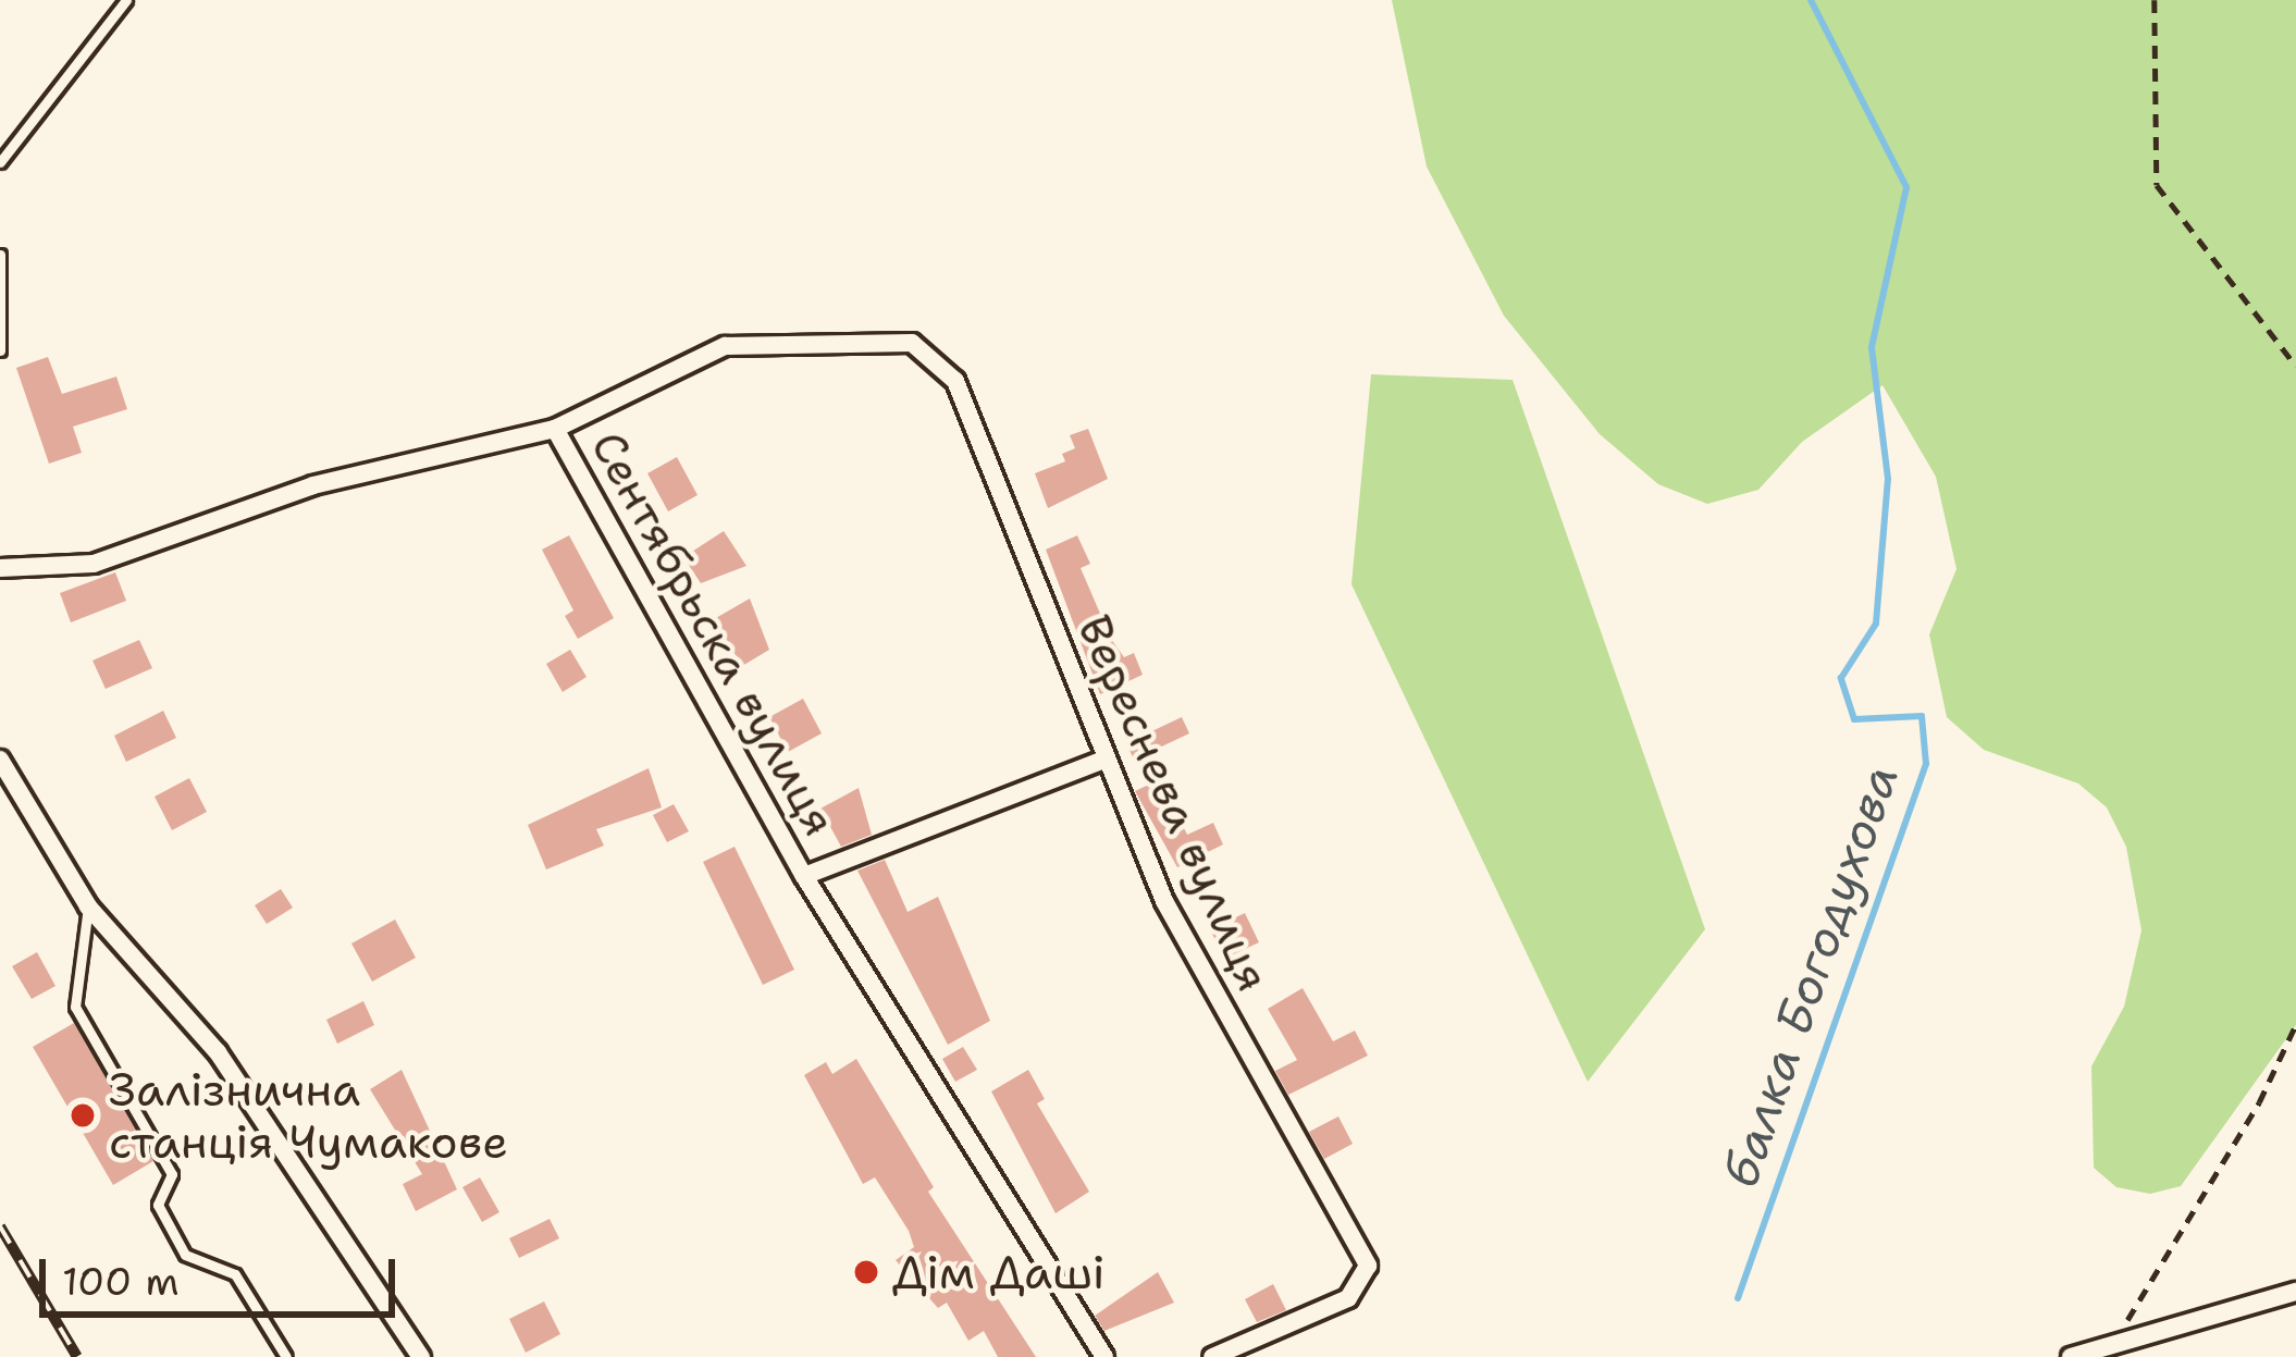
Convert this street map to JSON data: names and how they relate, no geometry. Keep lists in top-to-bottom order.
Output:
{
  "streets": {
    "street": ["Сентябрьска вулиця", "Вереснева вулиця"]
  },
  "crossings": [
    ["Сентябрьска вулиця", "Вереснева вулиця"]
  ],
  "water": ["балка Богодухова"],
  "places": ["Залізнична станція Чумакове", "Дім Даші"],
  "scale_bar": "100 m"
}
